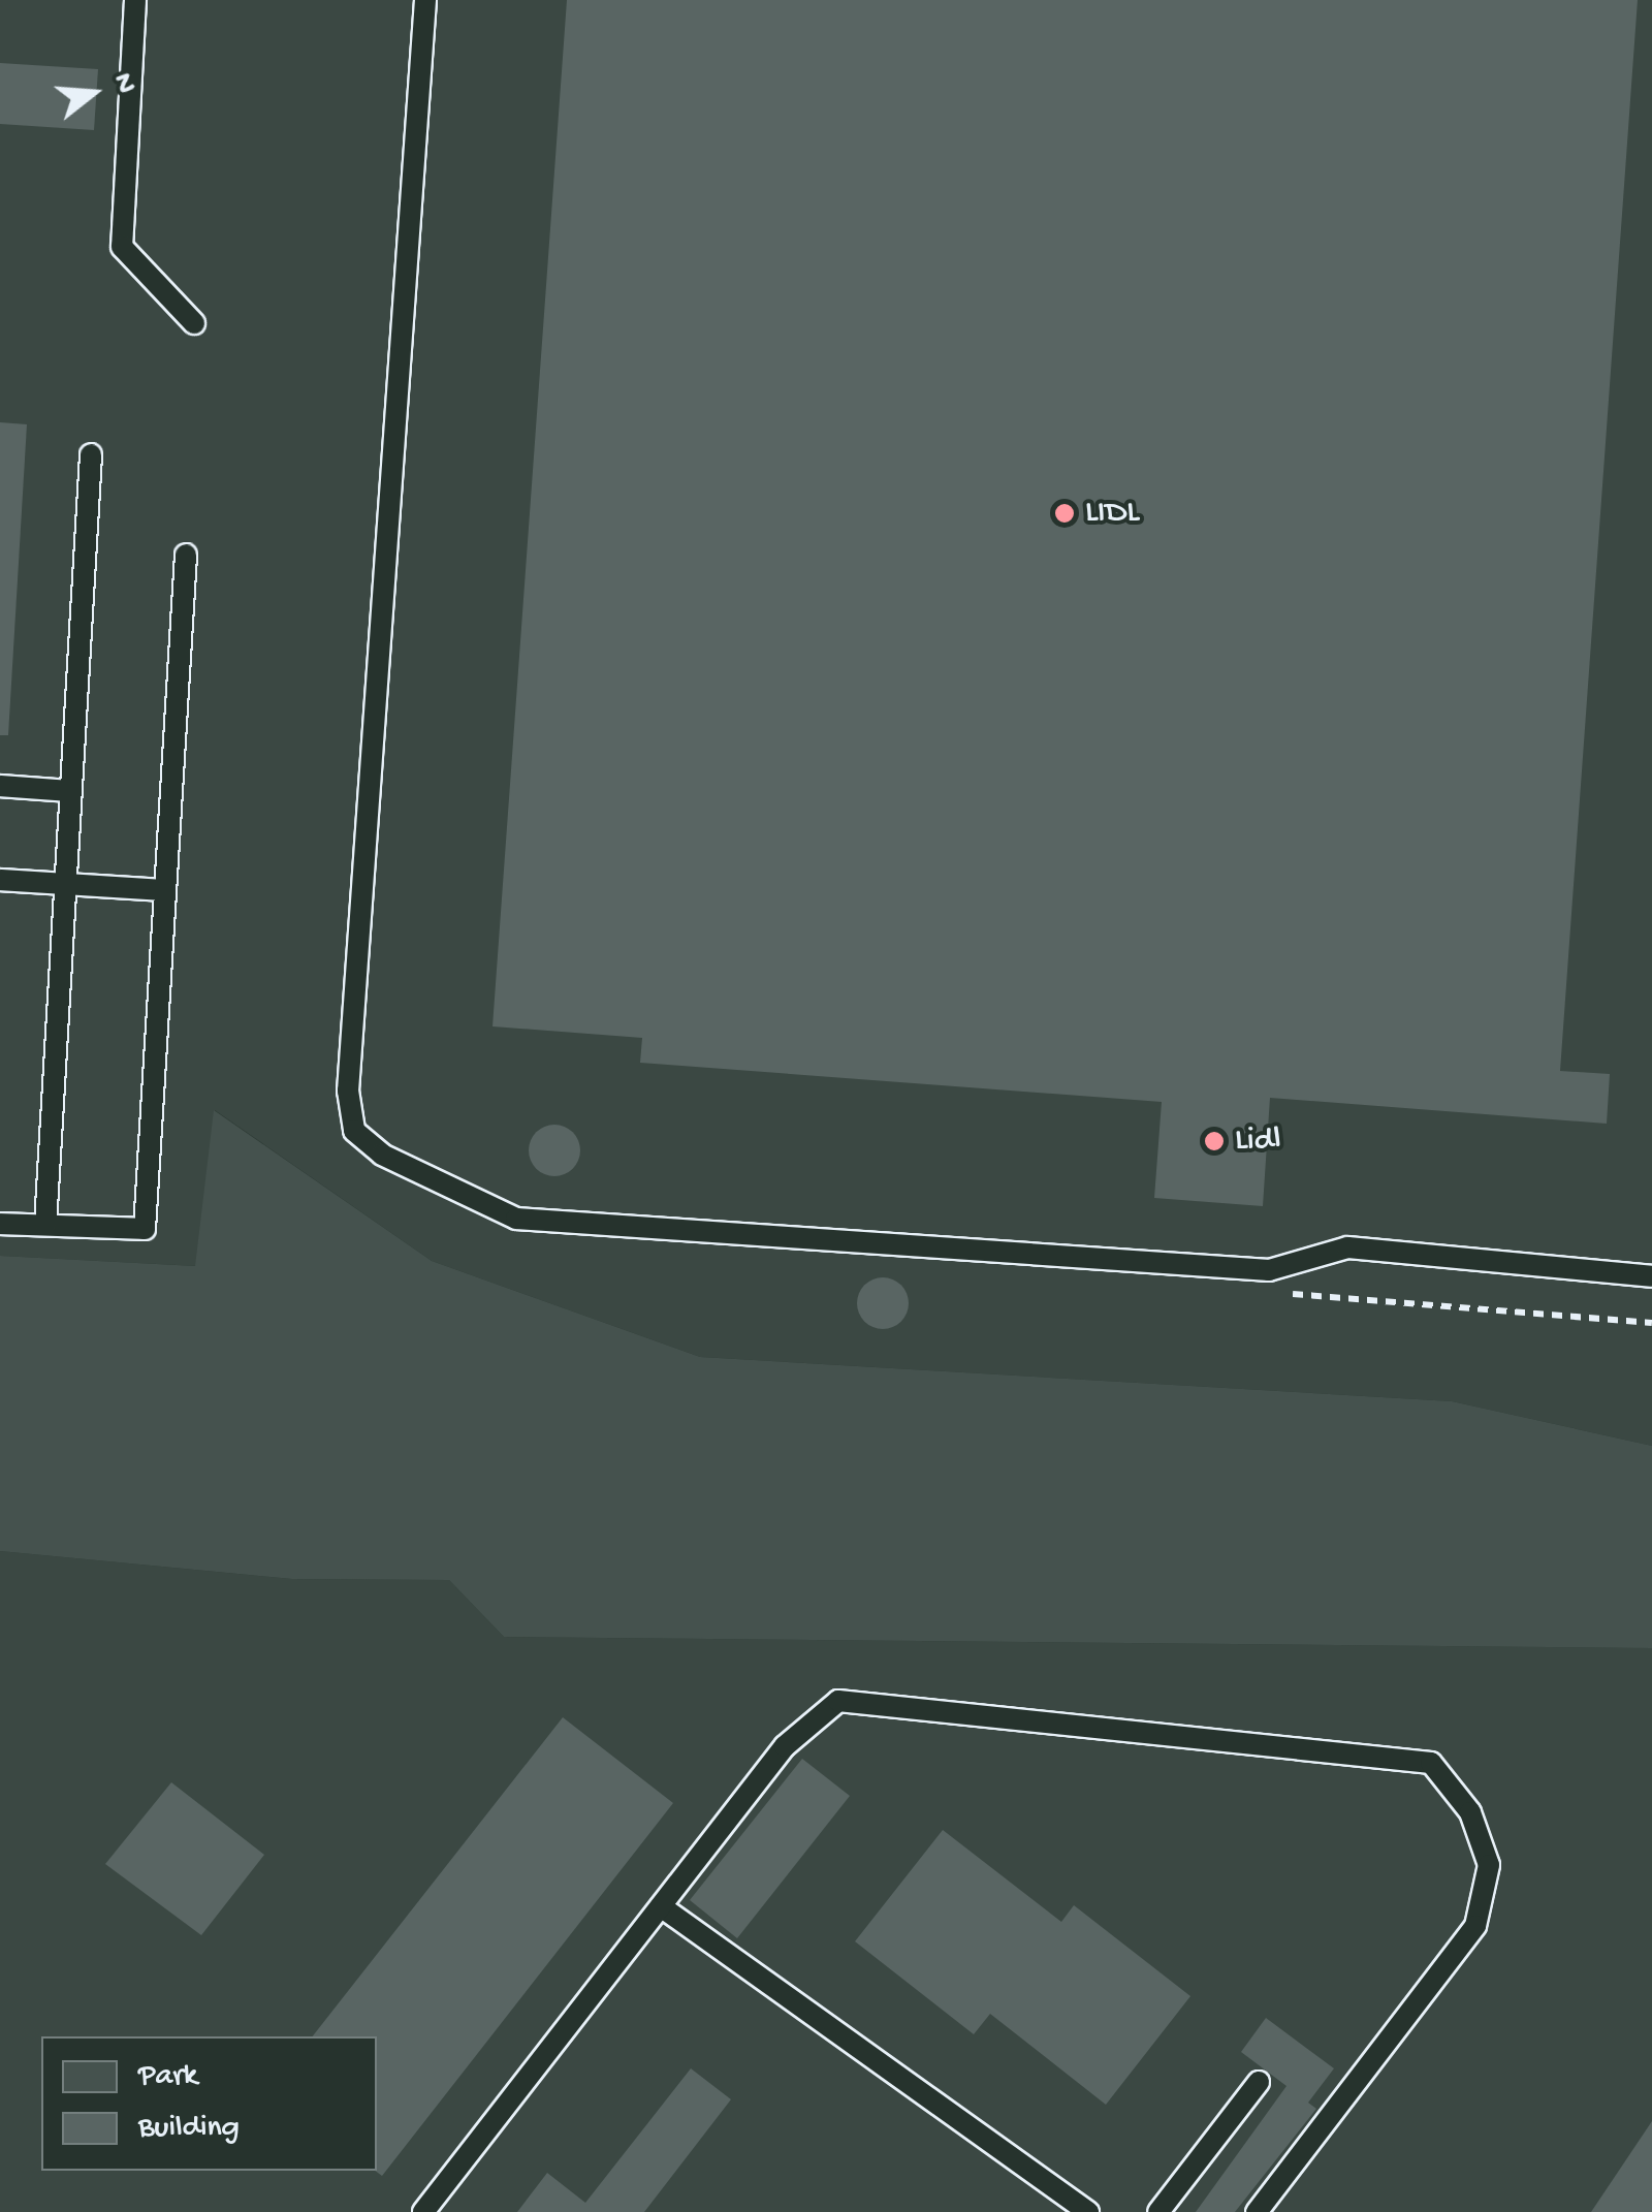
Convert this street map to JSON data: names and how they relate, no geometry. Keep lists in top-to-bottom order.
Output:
{
  "places": ["LIDL", "Lidl"],
  "legend": ["Park", "Building"],
  "north": "right"
}
